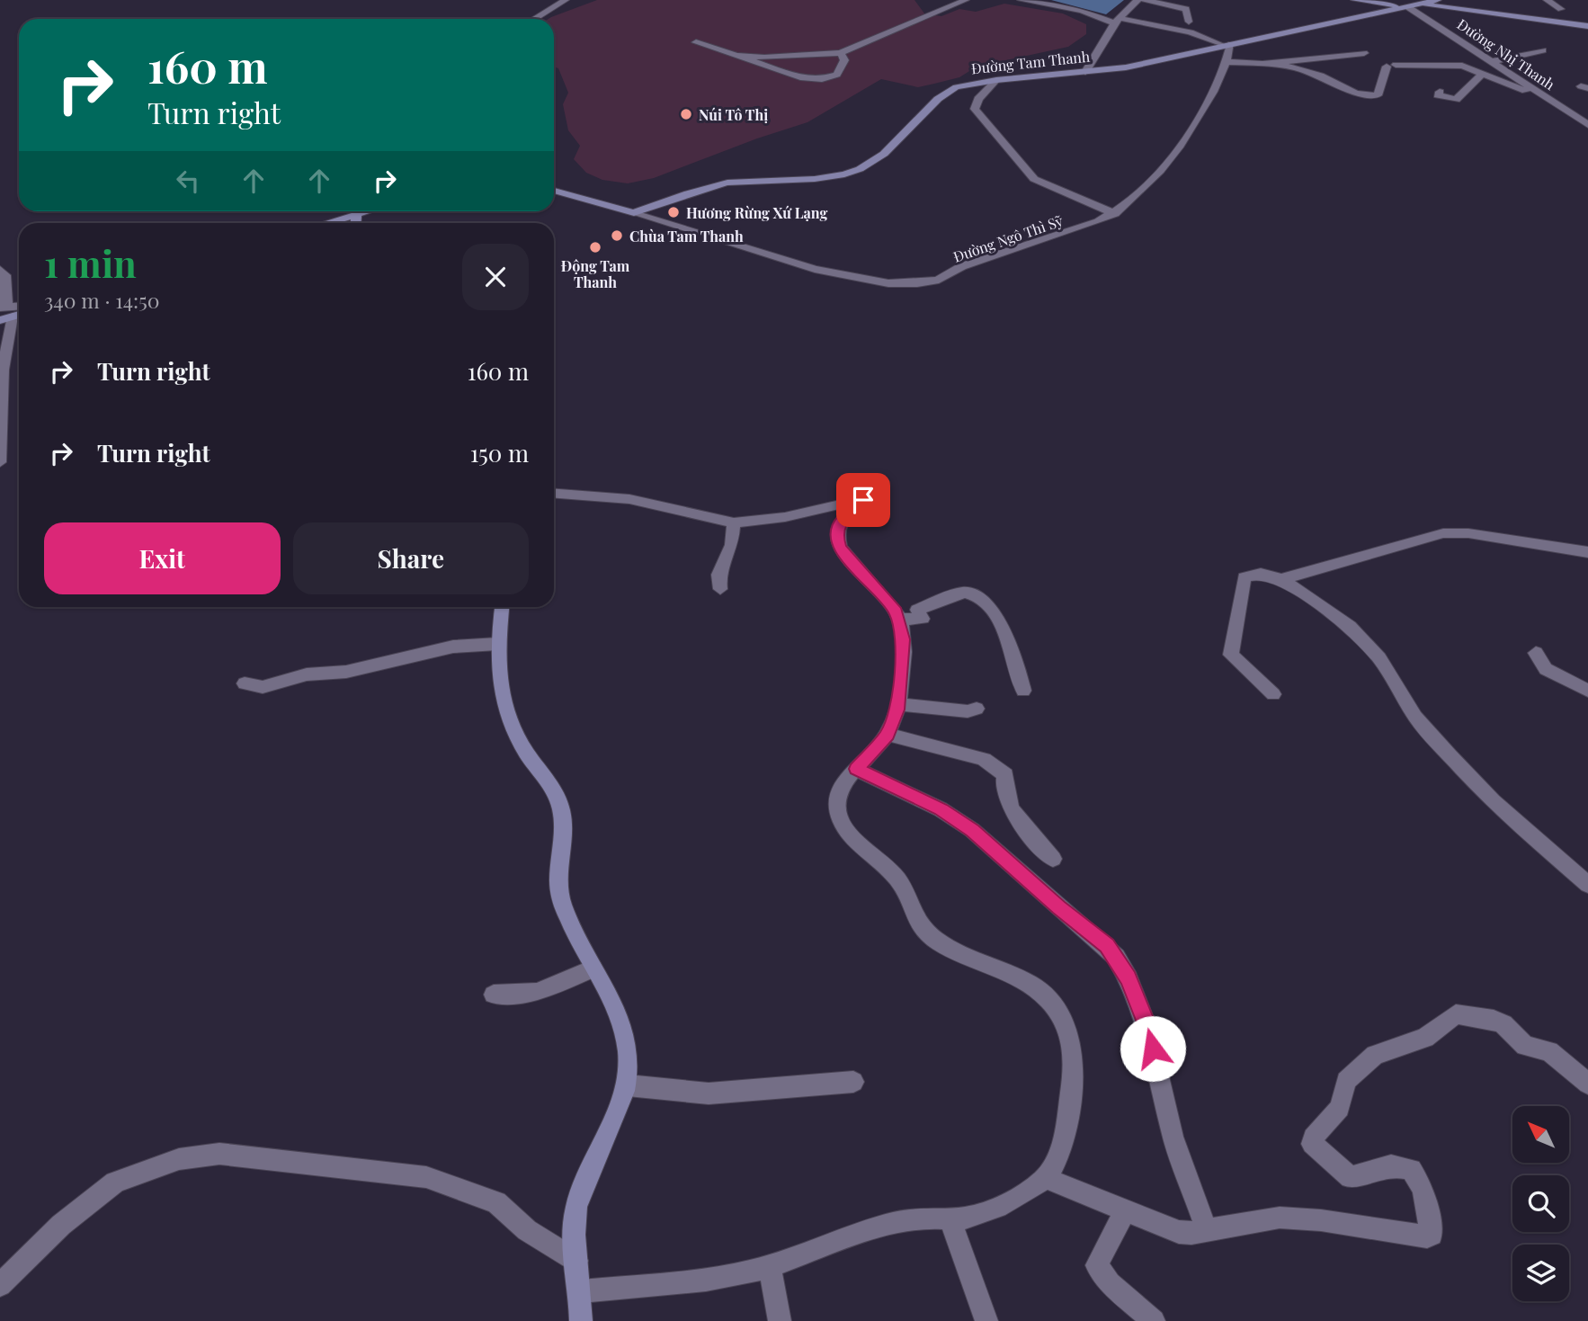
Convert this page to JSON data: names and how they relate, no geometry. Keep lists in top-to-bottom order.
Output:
{
  "streets": {
    "street": ["Đường Nhị Thanh", "Đường Tam Thanh", "Đường Ngô Thì Sỹ"]
  },
  "crossings": [
    ["Đường Nhị Thanh", "Đường Tam Thanh"],
    ["Đường Tam Thanh", "Đường Ngô Thì Sỹ"]
  ],
  "places": [
    "Núi Tô Thị",
    "Hương Rừng Xứ Lạng",
    "Chùa Tam Thanh",
    "Động Tam Thanh"
  ],
  "north": "top left",
  "page": {
    "turn": ["160 m", "Turn right"],
    "heading": ["1 min", "340 m · 14:50"],
    "list": [
      {
        "name": "Turn right",
        "value": "160 m"
      },
      {
        "name": "Turn right",
        "value": "150 m"
      }
    ],
    "buttons": ["Exit", "Share"]
  }
}
